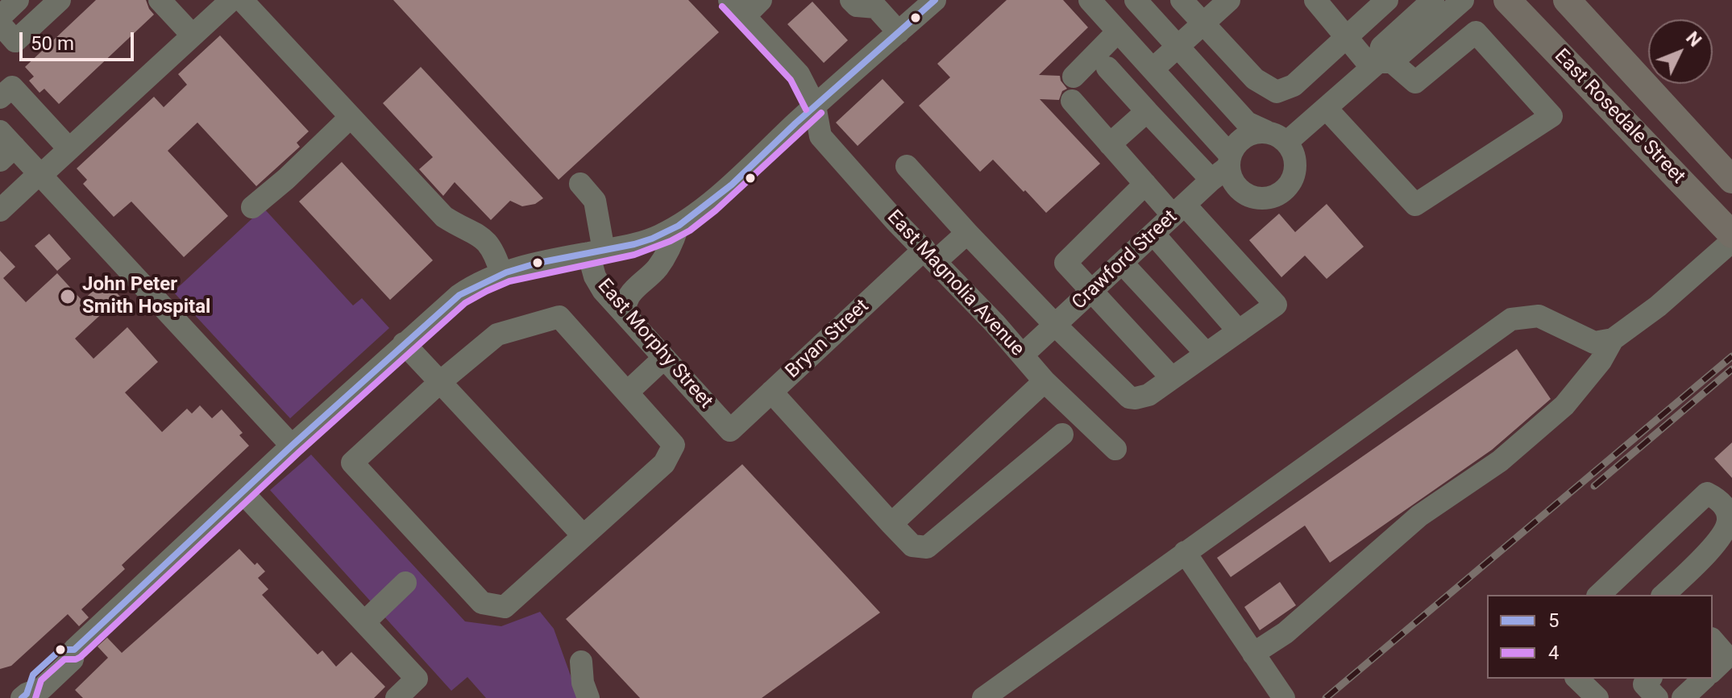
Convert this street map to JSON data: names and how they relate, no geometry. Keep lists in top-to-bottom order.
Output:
{
  "streets": {
    "main road": ["East Rosedale Street"],
    "street": [
      "Crawford Street",
      "East Magnolia Avenue",
      "Bryan Street",
      "East Morphy Street"
    ]
  },
  "crossings": [
    ["Crawford Street", "East Magnolia Avenue"],
    ["East Magnolia Avenue", "Bryan Street"],
    ["Bryan Street", "East Morphy Street"]
  ],
  "places": ["John Peter Smith Hospital"],
  "lines": ["transit line 5", "transit line 4"],
  "legend": ["5", "4"],
  "scale_bar": "50 m",
  "north": "top right"
}
